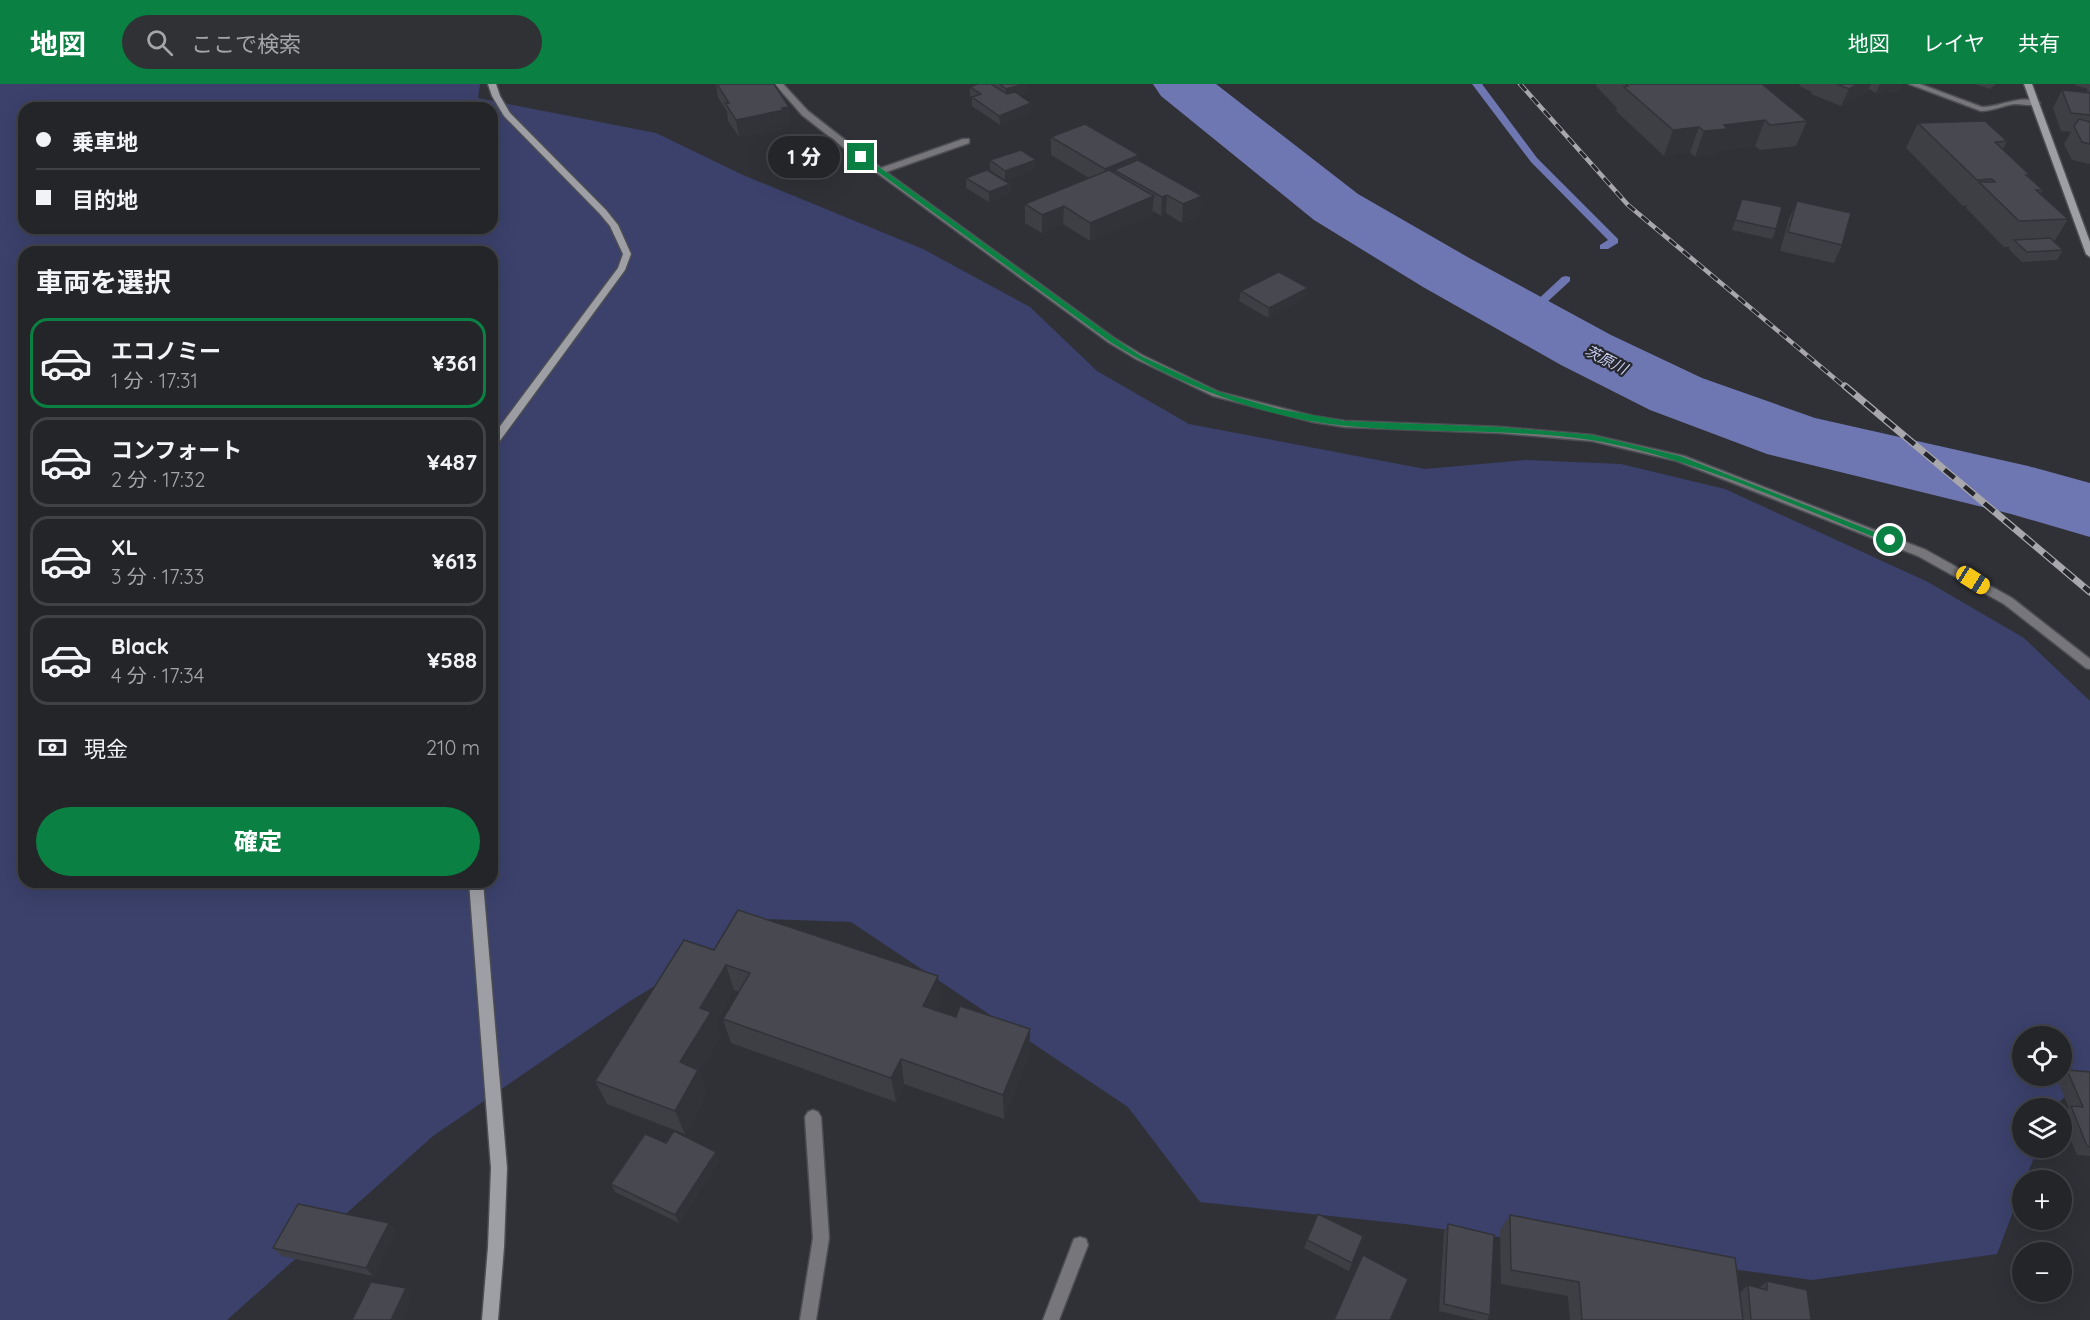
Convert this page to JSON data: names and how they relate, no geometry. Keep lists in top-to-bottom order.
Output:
{
  "water": ["茨原川"],
  "page": {
    "header": "地図",
    "search": "ここで検索",
    "nav": ["地図", "レイヤ", "共有"],
    "banner": ["乗車地", "目的地"],
    "bubble": "1 分",
    "heading": "車両を選択",
    "list": [
      {
        "name": "エコノミー",
        "note": "1 分 · 17:31",
        "value": "¥361"
      },
      {
        "name": "コンフォート",
        "note": "2 分 · 17:32",
        "value": "¥487"
      },
      {
        "name": "XL",
        "note": "3 分 · 17:33",
        "value": "¥613"
      },
      {
        "name": "Black",
        "note": "4 分 · 17:34",
        "value": "¥588"
      }
    ],
    "pay": ["現金", "210 m"],
    "buttons": "確定",
    "map_buttons": ["+", "−"]
  }
}
